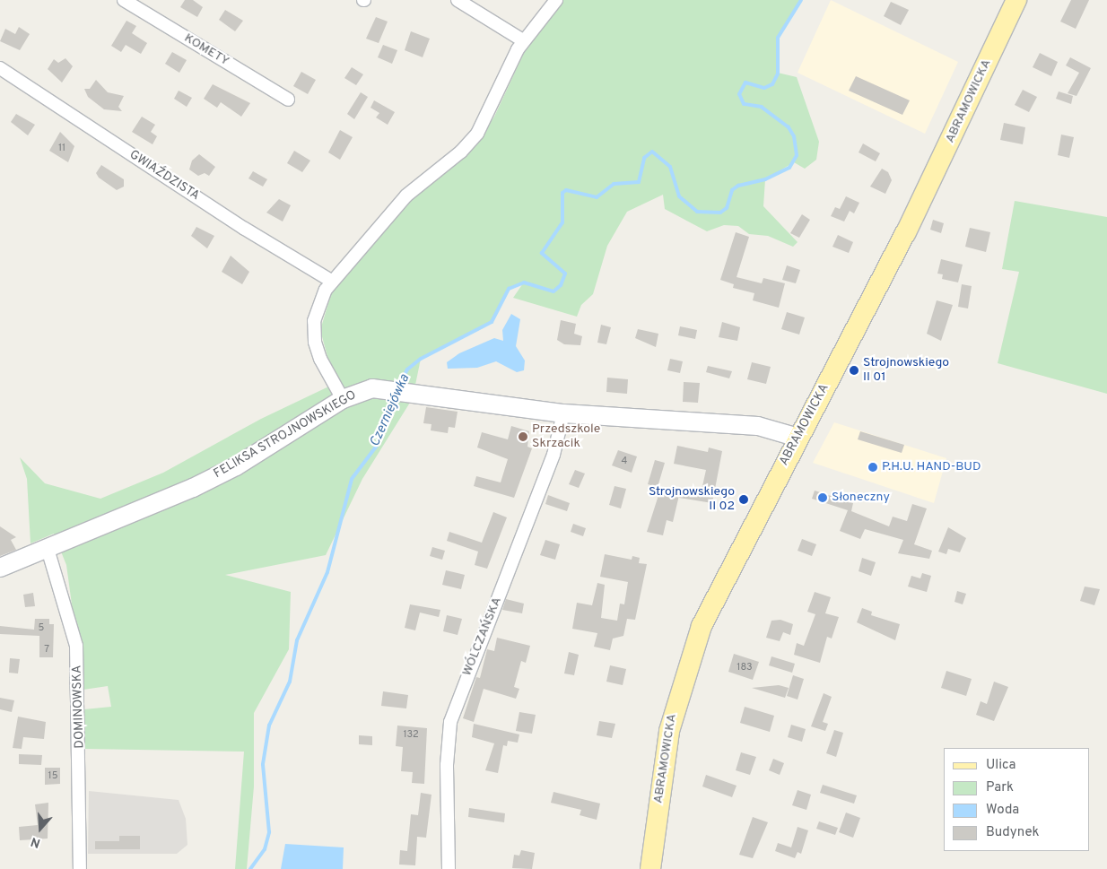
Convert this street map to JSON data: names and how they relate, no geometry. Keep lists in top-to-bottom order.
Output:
{
  "streets": {
    "main road": ["ABRAMOWICKA"],
    "street": [
      "KOMETY",
      "GWIAŹDZISTA",
      "FELIKSA STROJNOWSKIEGO",
      "WÓLCZAŃSKA",
      "DOMINOWSKA"
    ]
  },
  "crossings": [
    ["ABRAMOWICKA", "FELIKSA STROJNOWSKIEGO"],
    ["FELIKSA STROJNOWSKIEGO", "WÓLCZAŃSKA"],
    ["FELIKSA STROJNOWSKIEGO", "DOMINOWSKA"]
  ],
  "water": ["Czerniejówka"],
  "places": [
    "Strojnowskiego II 01",
    "Przedszkole Skrzacik",
    "P.H.U. HAND-BUD",
    "Słoneczny",
    "Strojnowskiego II 02"
  ],
  "house_numbers": [
    "11",
    "4",
    "5",
    "7",
    "183",
    "132",
    "15"
  ],
  "legend": [
    "Ulica",
    "Park",
    "Woda",
    "Budynek"
  ],
  "north": "bottom"
}
